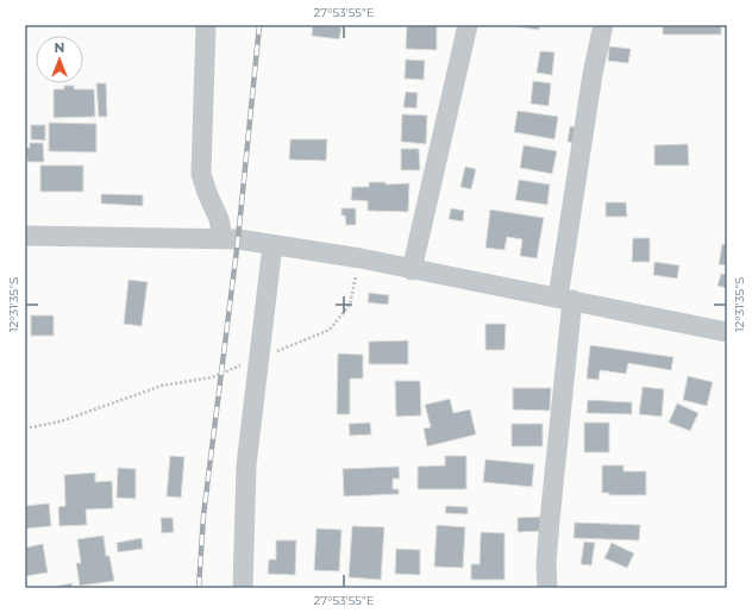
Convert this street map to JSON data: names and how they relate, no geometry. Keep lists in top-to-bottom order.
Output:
{
  "north": "top",
  "coordinates": ["27°53'55\"E", "12°31'35\"S"]
}
